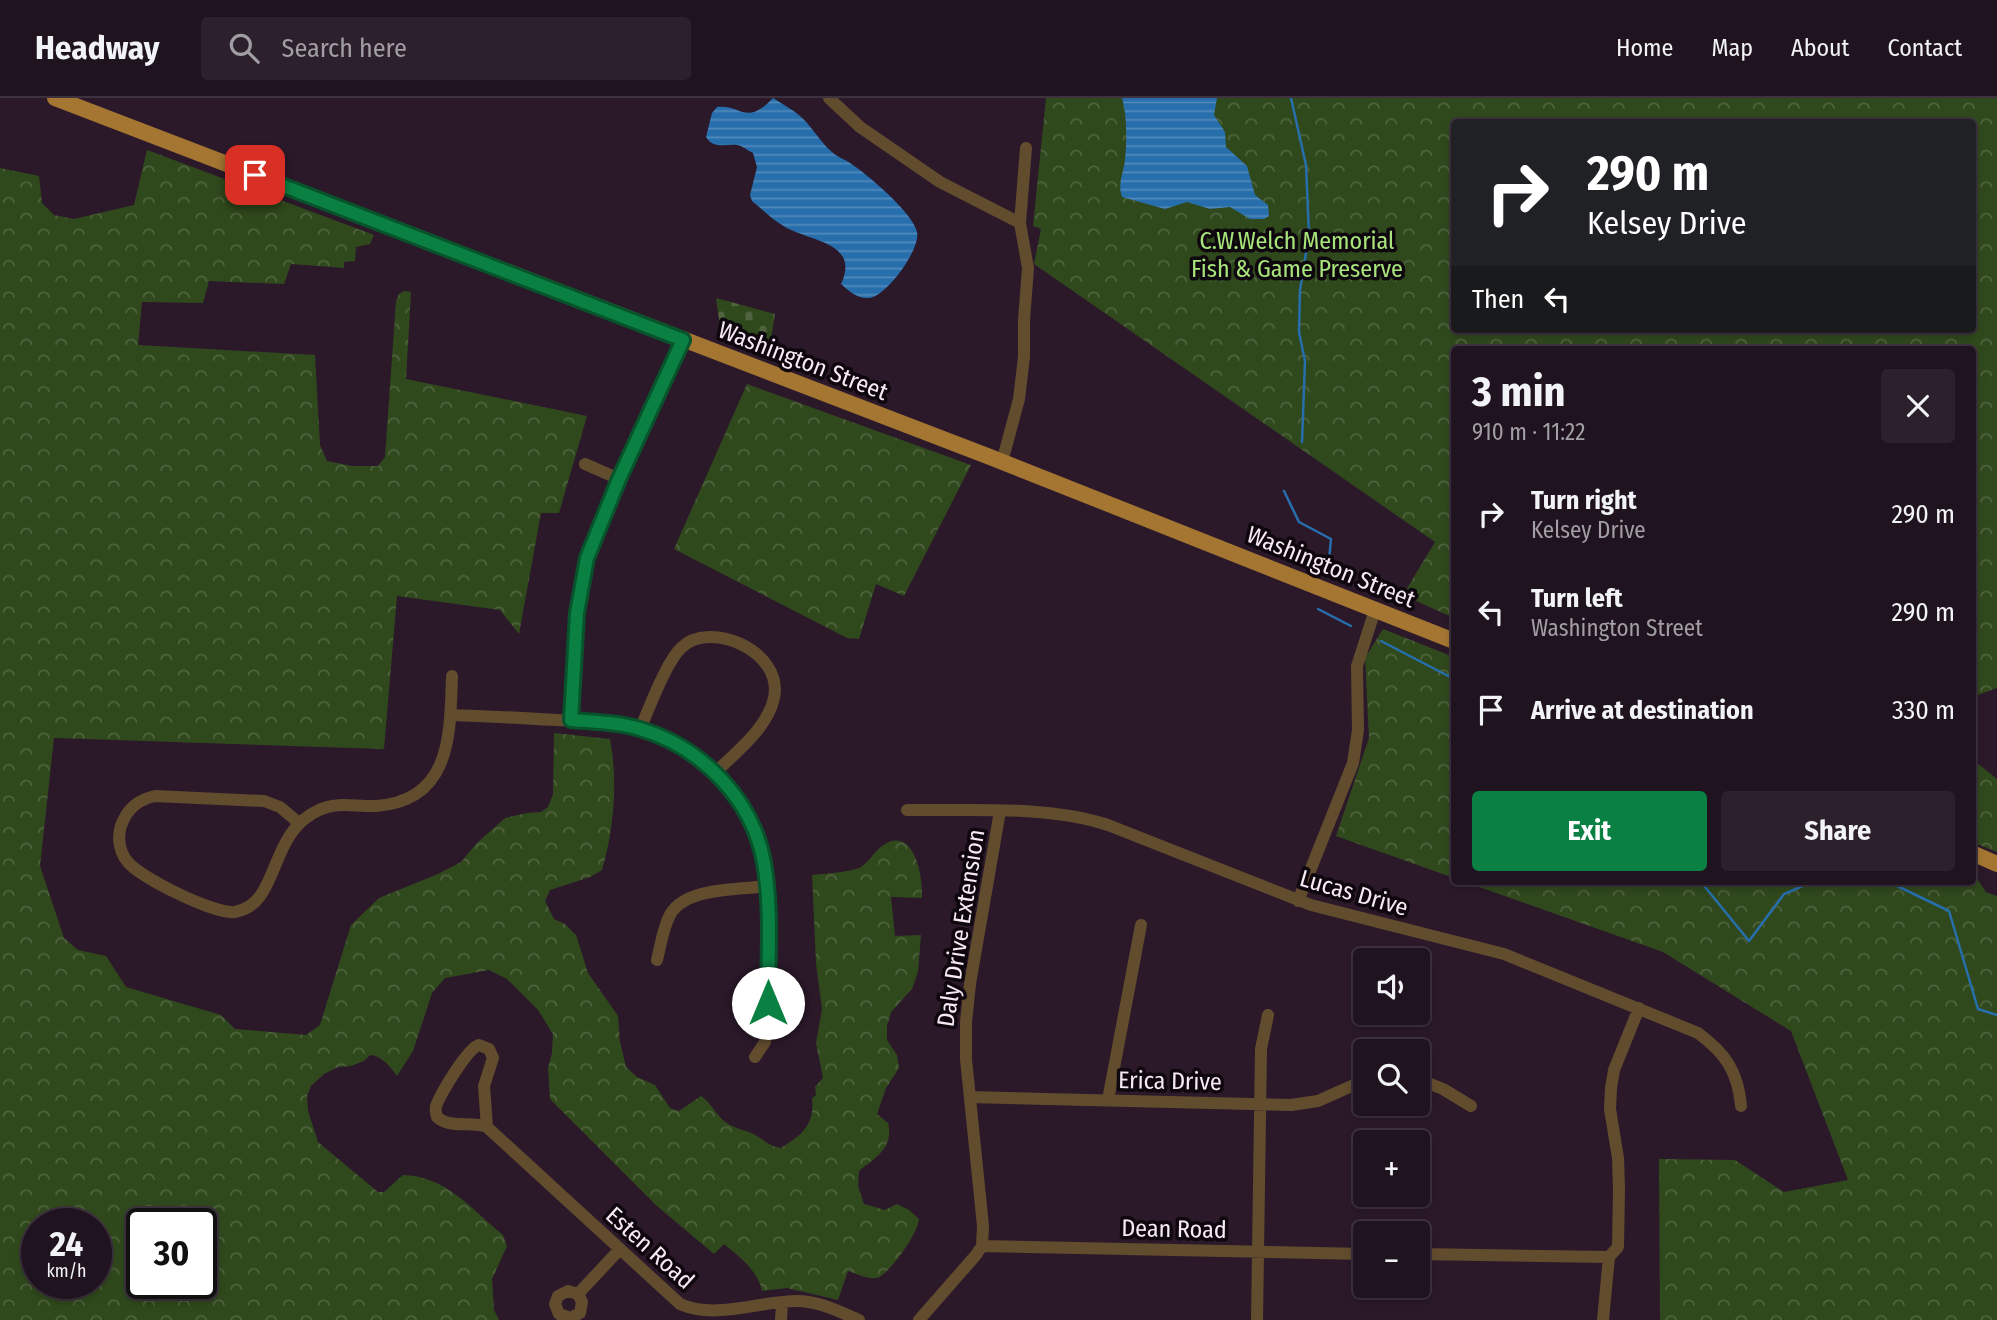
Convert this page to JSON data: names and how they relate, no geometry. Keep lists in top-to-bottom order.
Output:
{
  "streets": {
    "main road": ["Washington Street"],
    "street": [
      "Lucas Drive",
      "Daly Drive Extension",
      "Erica Drive",
      "Dean Road",
      "Esten Road"
    ]
  },
  "crossings": [
    ["Lucas Drive", "Daly Drive Extension"],
    ["Daly Drive Extension", "Erica Drive"],
    ["Daly Drive Extension", "Dean Road"]
  ],
  "parks": ["C.W.Welch Memorial Fish & Game Preserve"],
  "page": {
    "header": "Headway",
    "search": "Search here",
    "nav": [
      "Home",
      "Map",
      "About",
      "Contact"
    ],
    "turn": ["290 m", "Kelsey Drive"],
    "then": "Then",
    "heading": ["3 min", "910 m · 11:22"],
    "list": [
      {
        "name": "Turn right",
        "note": "Kelsey Drive",
        "value": "290 m"
      },
      {
        "name": "Turn left",
        "note": "Washington Street",
        "value": "290 m"
      },
      {
        "name": "Arrive at destination",
        "value": "330 m"
      }
    ],
    "buttons": ["Exit", "Share"],
    "map_buttons": ["+", "−"],
    "speed": "24 km/h",
    "limit": "30"
  }
}
